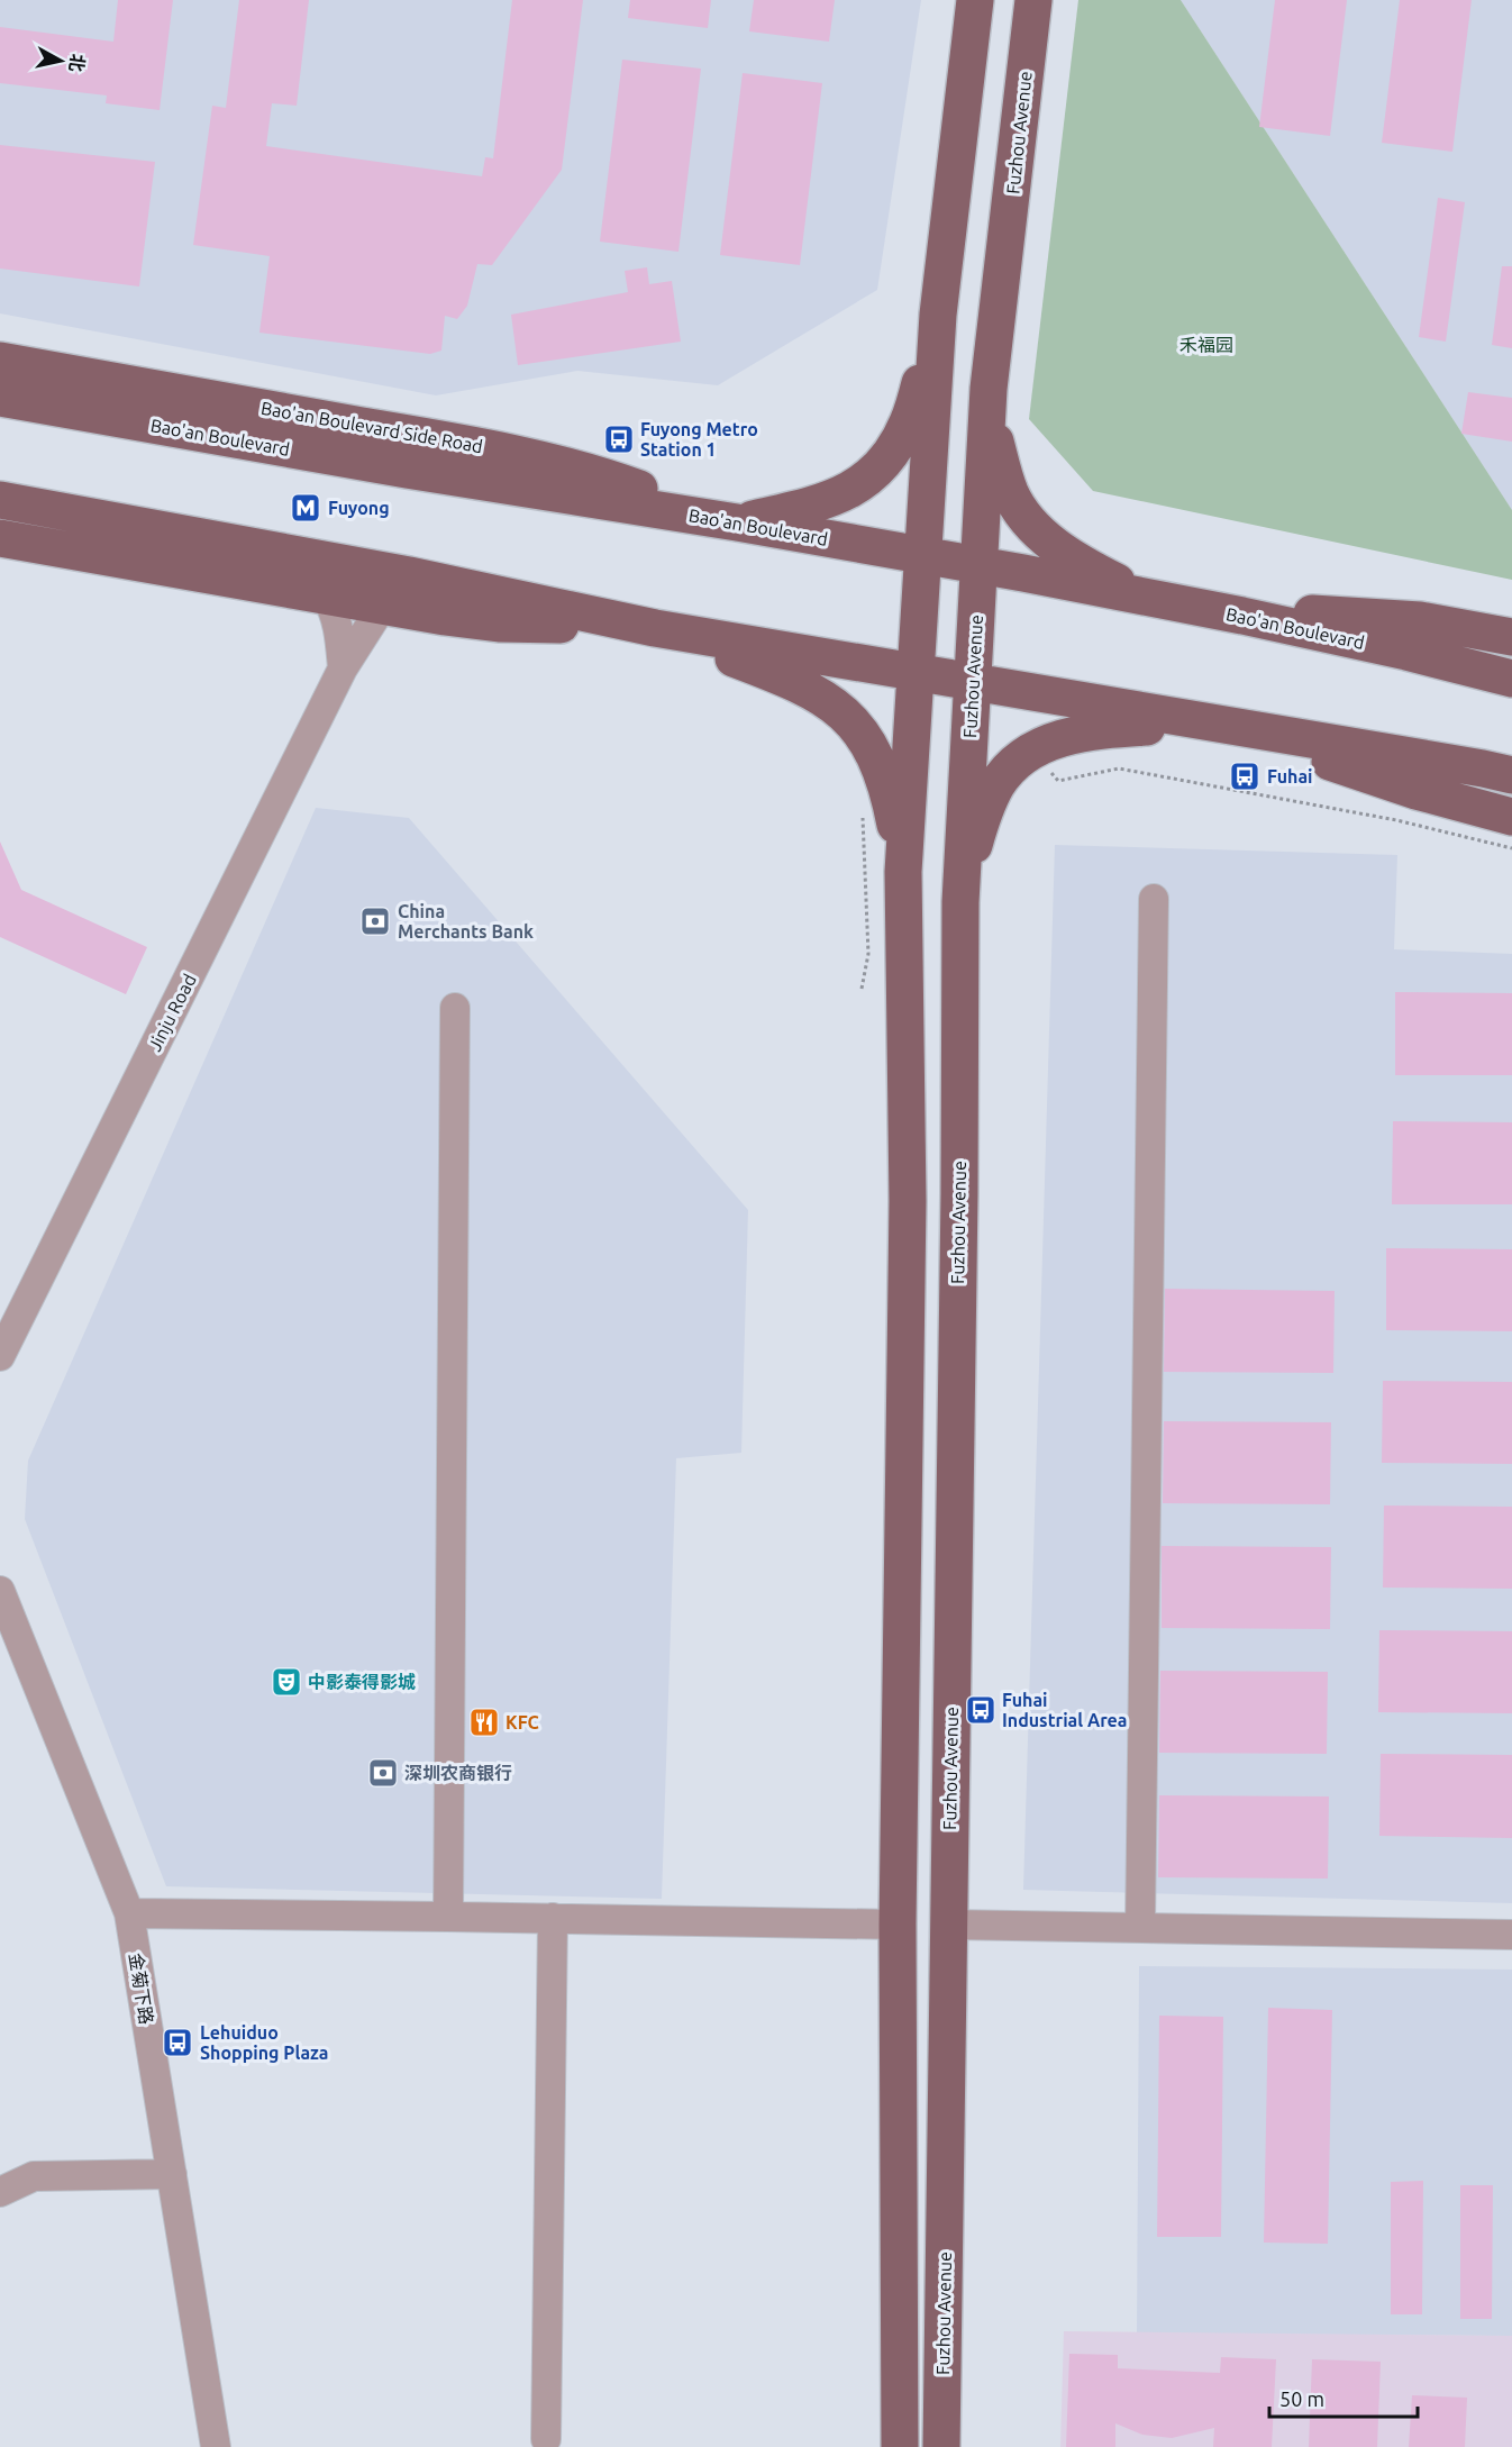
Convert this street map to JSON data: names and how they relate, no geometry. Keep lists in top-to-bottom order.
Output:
{
  "streets": {
    "main road": ["Fuzhou Avenue", "Bao'an Boulevard Side Road", "Bao'an Boulevard"],
    "street": ["Jinju Road", "金菊下路"]
  },
  "crossings": [
    ["Fuzhou Avenue", "Bao'an Boulevard"],
    ["Bao'an Boulevard Side Road", "Bao'an Boulevard"]
  ],
  "parks": ["禾福园"],
  "places": {
    "bus stop": [
      "Fuyong Metro Station 1",
      "Fuhai",
      "Fuhai Industrial Area",
      "Lehuiduo Shopping Plaza"
    ],
    "metro station": ["Fuyong"],
    "bank": ["China Merchants Bank", "深圳农商银行"],
    "theatre": ["中影泰得影城"],
    "restaurant": ["KFC"]
  },
  "scale_bar": "50 m",
  "north": "right"
}
